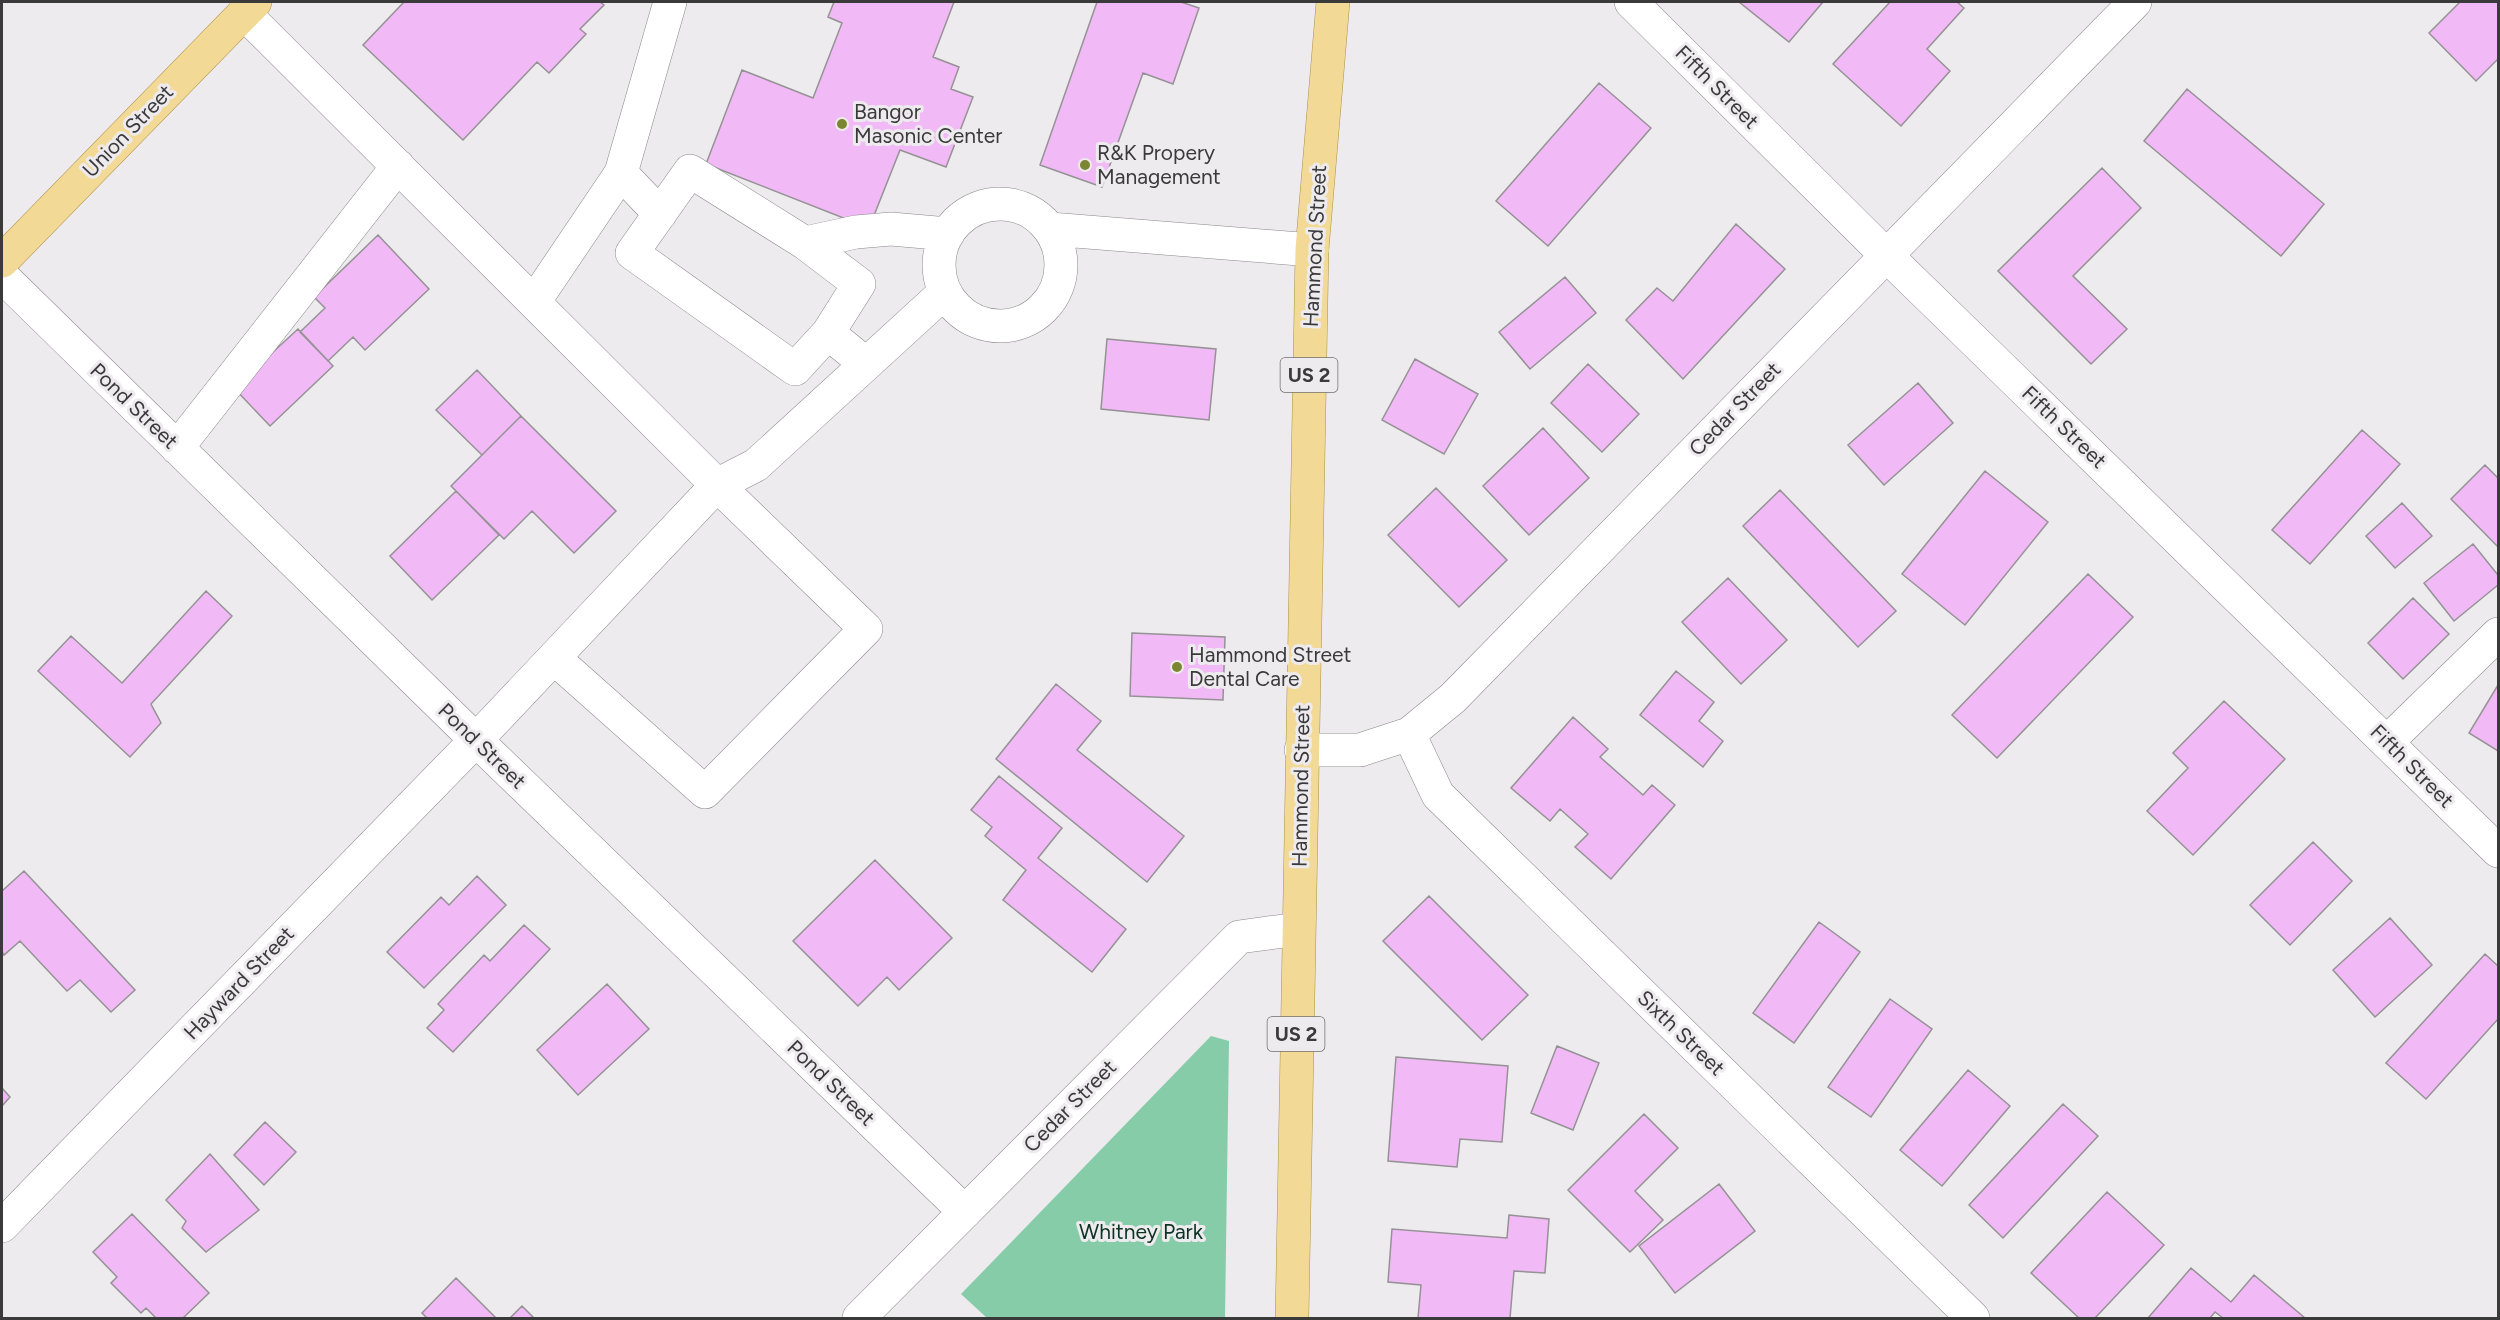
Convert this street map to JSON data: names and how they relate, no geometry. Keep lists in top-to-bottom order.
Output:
{
  "streets": {
    "main road": ["Union Street", "Hammond Street", "US 2"],
    "street": [
      "Fifth Street",
      "Pond Street",
      "Cedar Street",
      "Hayward Street",
      "Sixth Street"
    ]
  },
  "crossings": [
    ["Fifth Street", "Cedar Street"],
    ["Hammond Street", "Cedar Street"],
    ["Pond Street", "Cedar Street"],
    ["Pond Street", "Hayward Street"],
    ["Cedar Street", "Sixth Street"]
  ],
  "parks": ["Whitney Park"],
  "places": ["Bangor Masonic Center", "R&K Propery Management", "Hammond Street Dental Care"]
}
